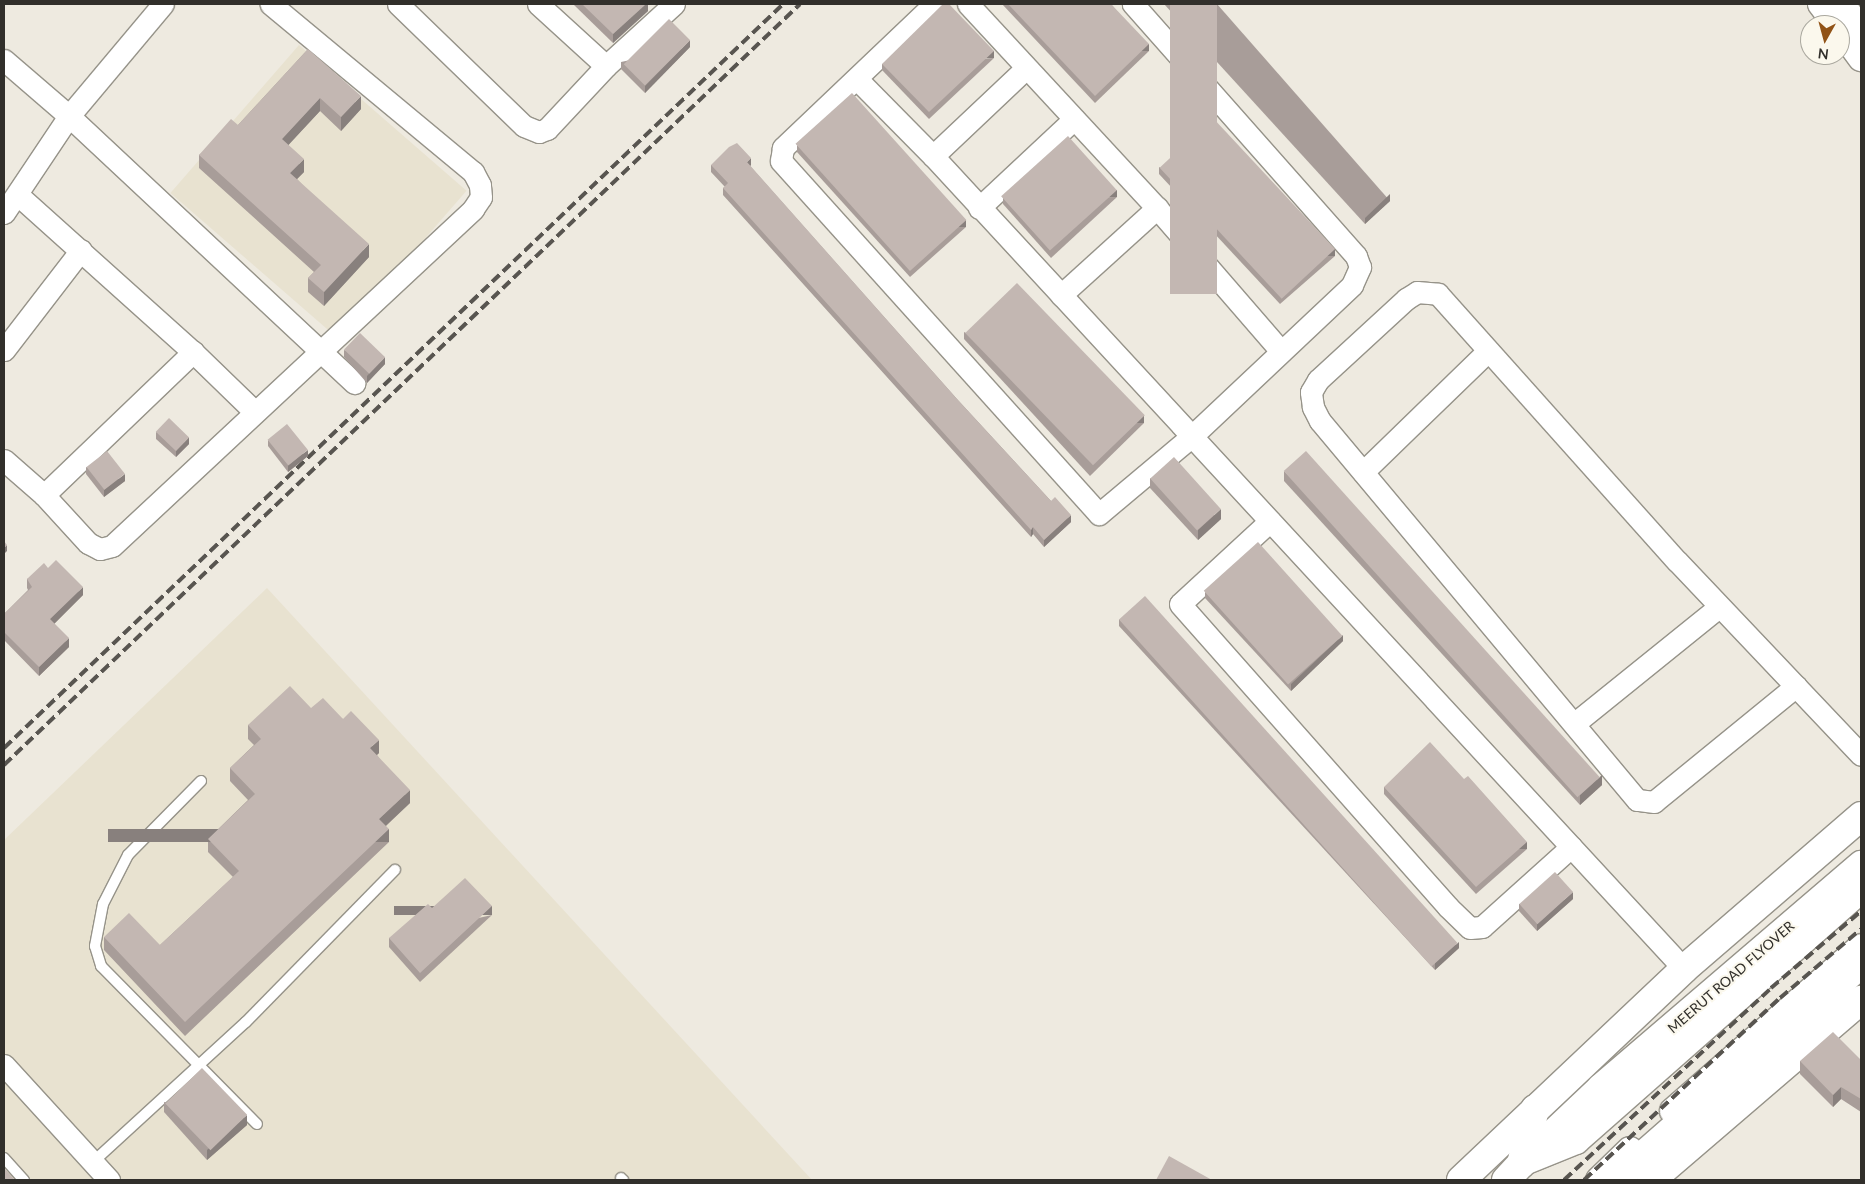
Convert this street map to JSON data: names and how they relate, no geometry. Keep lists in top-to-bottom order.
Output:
{
  "streets": {
    "main road": ["MEERUT ROAD FLYOVER"]
  },
  "north": "bottom"
}
